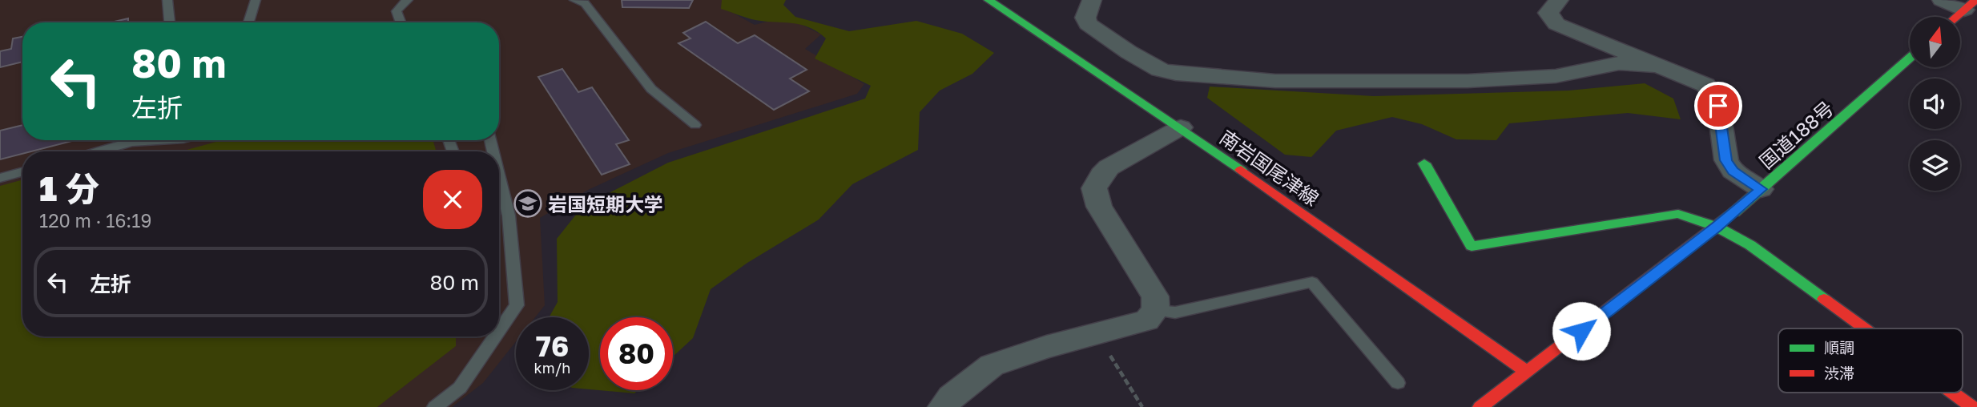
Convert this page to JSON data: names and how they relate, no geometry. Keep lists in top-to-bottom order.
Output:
{
  "streets": {
    "main road": ["国道188号", "南岩国尾津線"]
  },
  "crossings": [
    ["国道188号", "南岩国尾津線"]
  ],
  "places": {
    "school or university": ["岩国短期大学"]
  },
  "legend": ["順調", "渋滞"],
  "north": "top",
  "page": {
    "turn": ["80 m", "左折"],
    "heading": ["1 分", "120 m · 16:19"],
    "list": [
      {
        "name": "左折",
        "value": "80 m"
      }
    ],
    "speed": "76 km/h",
    "limit": "80"
  }
}
